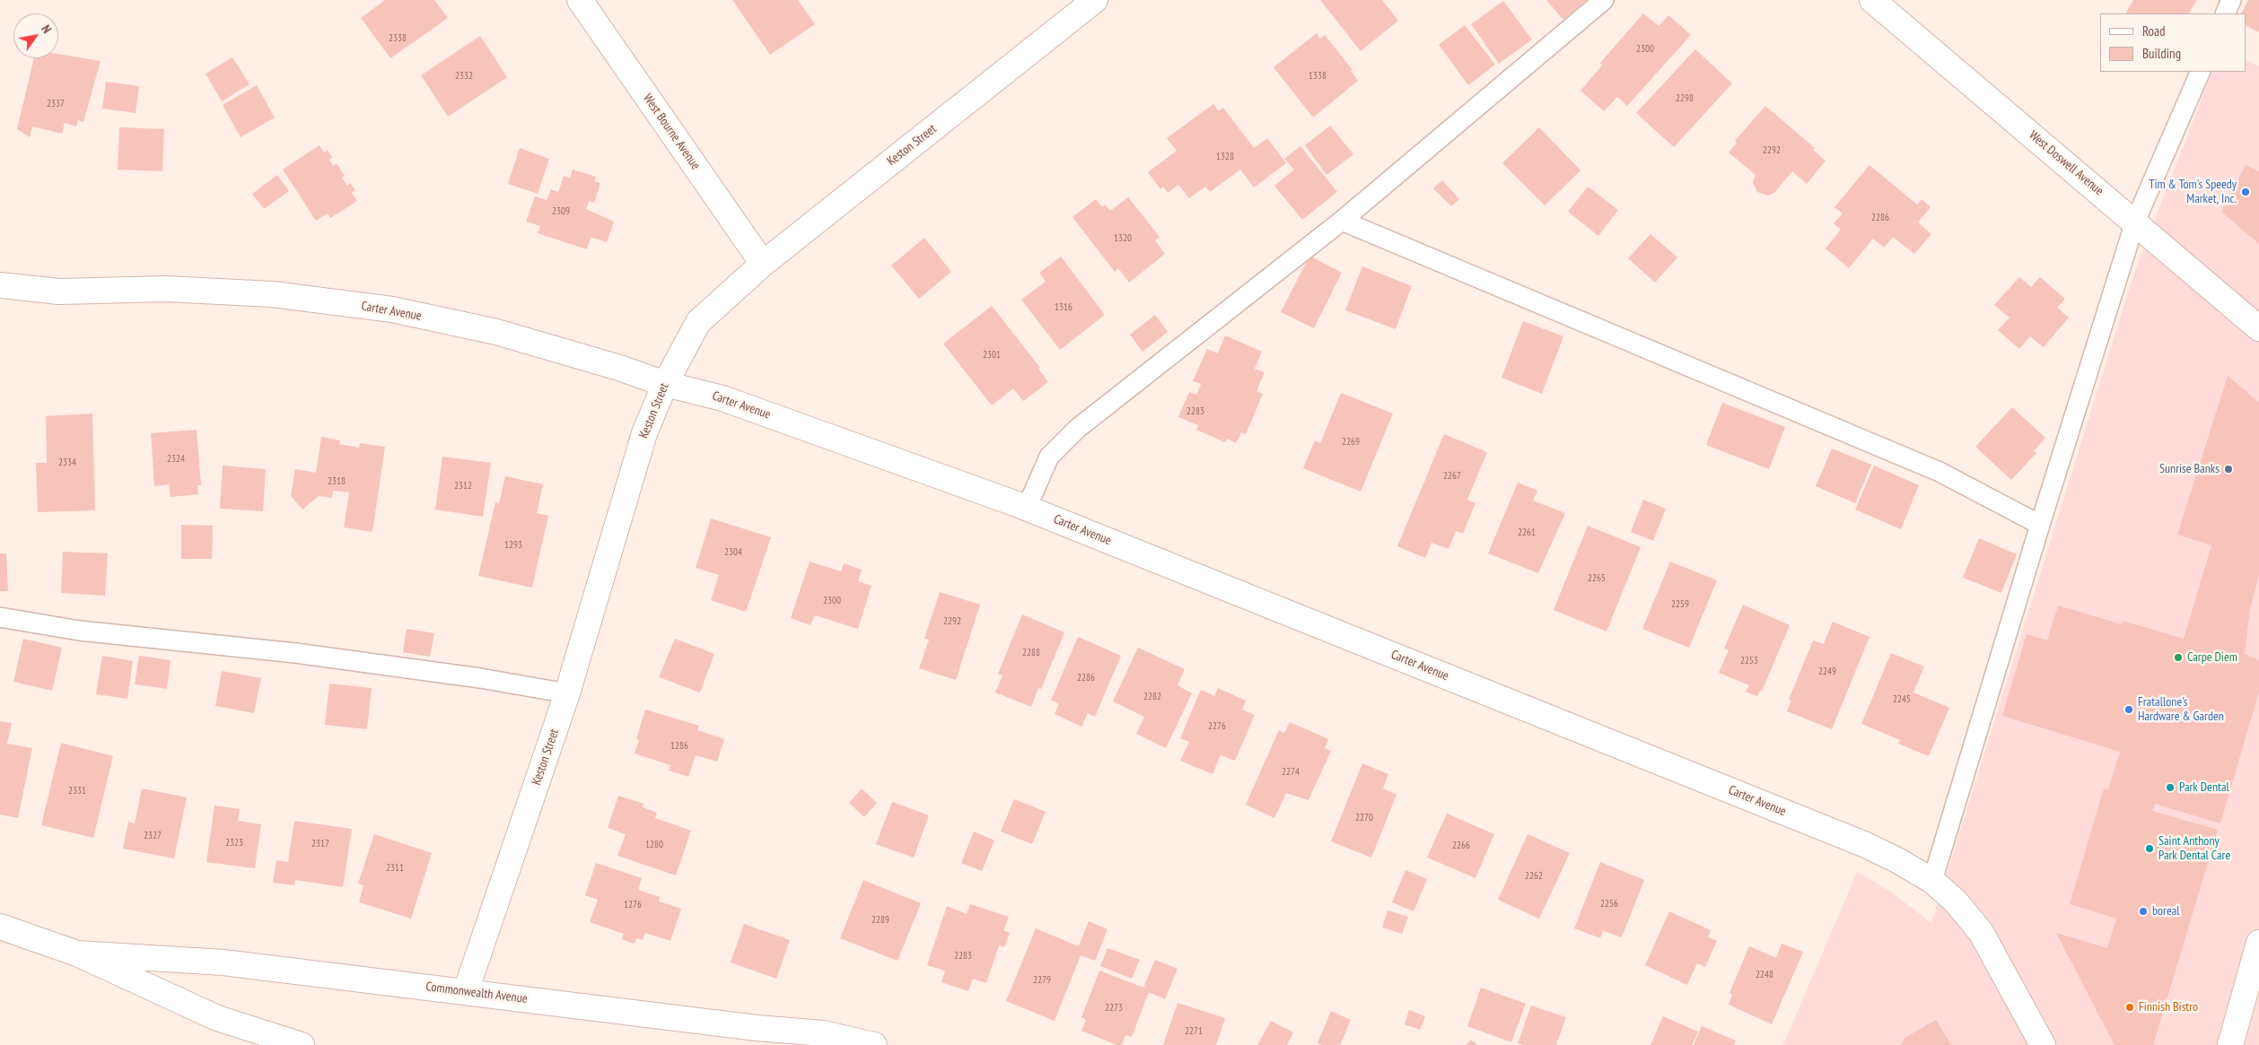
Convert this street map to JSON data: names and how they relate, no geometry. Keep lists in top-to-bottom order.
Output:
{
  "streets": {
    "street": [
      "West Bourne Avenue",
      "Keston Street",
      "West Doswell Avenue",
      "Carter Avenue",
      "Commonwealth Avenue"
    ]
  },
  "crossings": [
    ["West Bourne Avenue", "Keston Street"],
    ["Keston Street", "Carter Avenue"],
    ["Keston Street", "Commonwealth Avenue"]
  ],
  "places": [
    "Tim & Tom's Speedy Market, Inc.",
    "Sunrise Banks",
    "Carpe Diem",
    "Fratallone's Hardware & Garden",
    "Park Dental",
    "Saint Anthony Park Dental Care",
    "boreal",
    "Finnish Bistro"
  ],
  "house_numbers": [
    "2338",
    "2300",
    "2332",
    "1338",
    "2298",
    "2337",
    "2292",
    "1328",
    "2309",
    "2286",
    "1320",
    "1316",
    "2301",
    "2283",
    "2269",
    "2324",
    "2334",
    "2267",
    "2318",
    "2312",
    "2261",
    "1293",
    "2304",
    "2265",
    "2300",
    "2259",
    "2292",
    "2288",
    "2253",
    "2249",
    "2286",
    "2282",
    "2245",
    "2276",
    "1286",
    "2274",
    "2331",
    "2270",
    "2327",
    "2323",
    "2317",
    "1280",
    "2266",
    "2311",
    "2262",
    "2256",
    "1276",
    "2289",
    "2283",
    "2248",
    "2279",
    "2273",
    "2271"
  ],
  "legend": ["Road", "Building"],
  "north": "top right"
}
